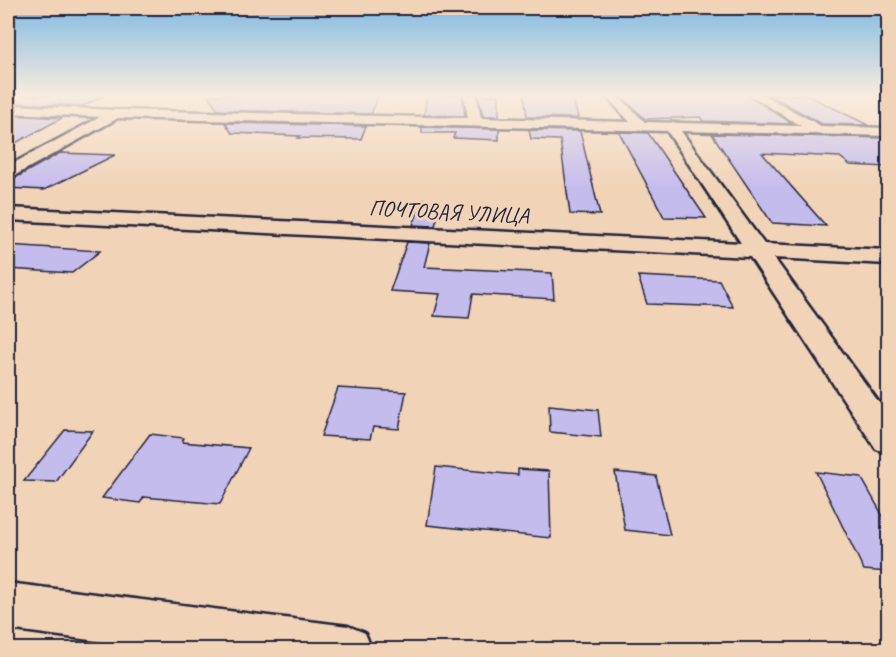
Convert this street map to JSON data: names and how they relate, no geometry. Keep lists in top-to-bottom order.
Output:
{
  "streets": {
    "street": ["ПОЧТОВАЯ УЛИЦА"]
  }
}
